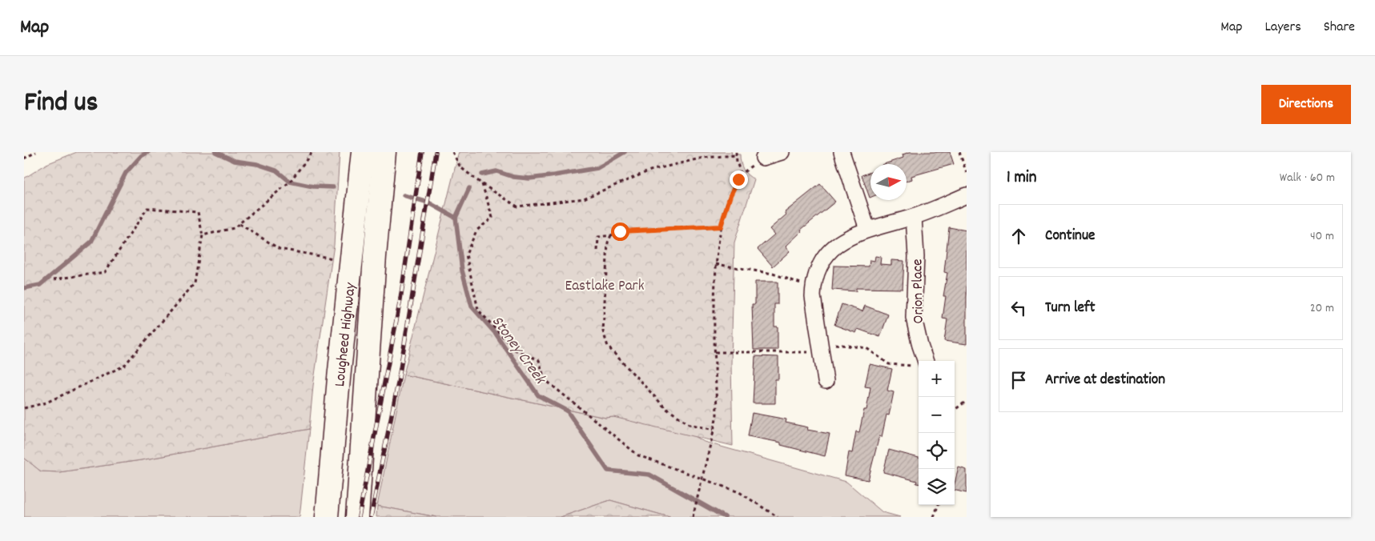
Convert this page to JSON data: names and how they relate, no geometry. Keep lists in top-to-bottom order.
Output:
{
  "streets": {
    "main road": ["Lougheed Highway"],
    "street": ["Orion Place"]
  },
  "water": ["Stoney Creek"],
  "parks": ["Eastlake Park"],
  "north": "right",
  "page": {
    "header": "Map",
    "nav": ["Map", "Layers", "Share"],
    "title": "Find us",
    "buttons": "Directions",
    "heading": ["1 min", "Walk · 60 m"],
    "list": [
      ["Continue", "40 m"],
      ["Turn left", "20 m"],
      "Arrive at destination"
    ],
    "map_buttons": ["+", "−"]
  }
}
